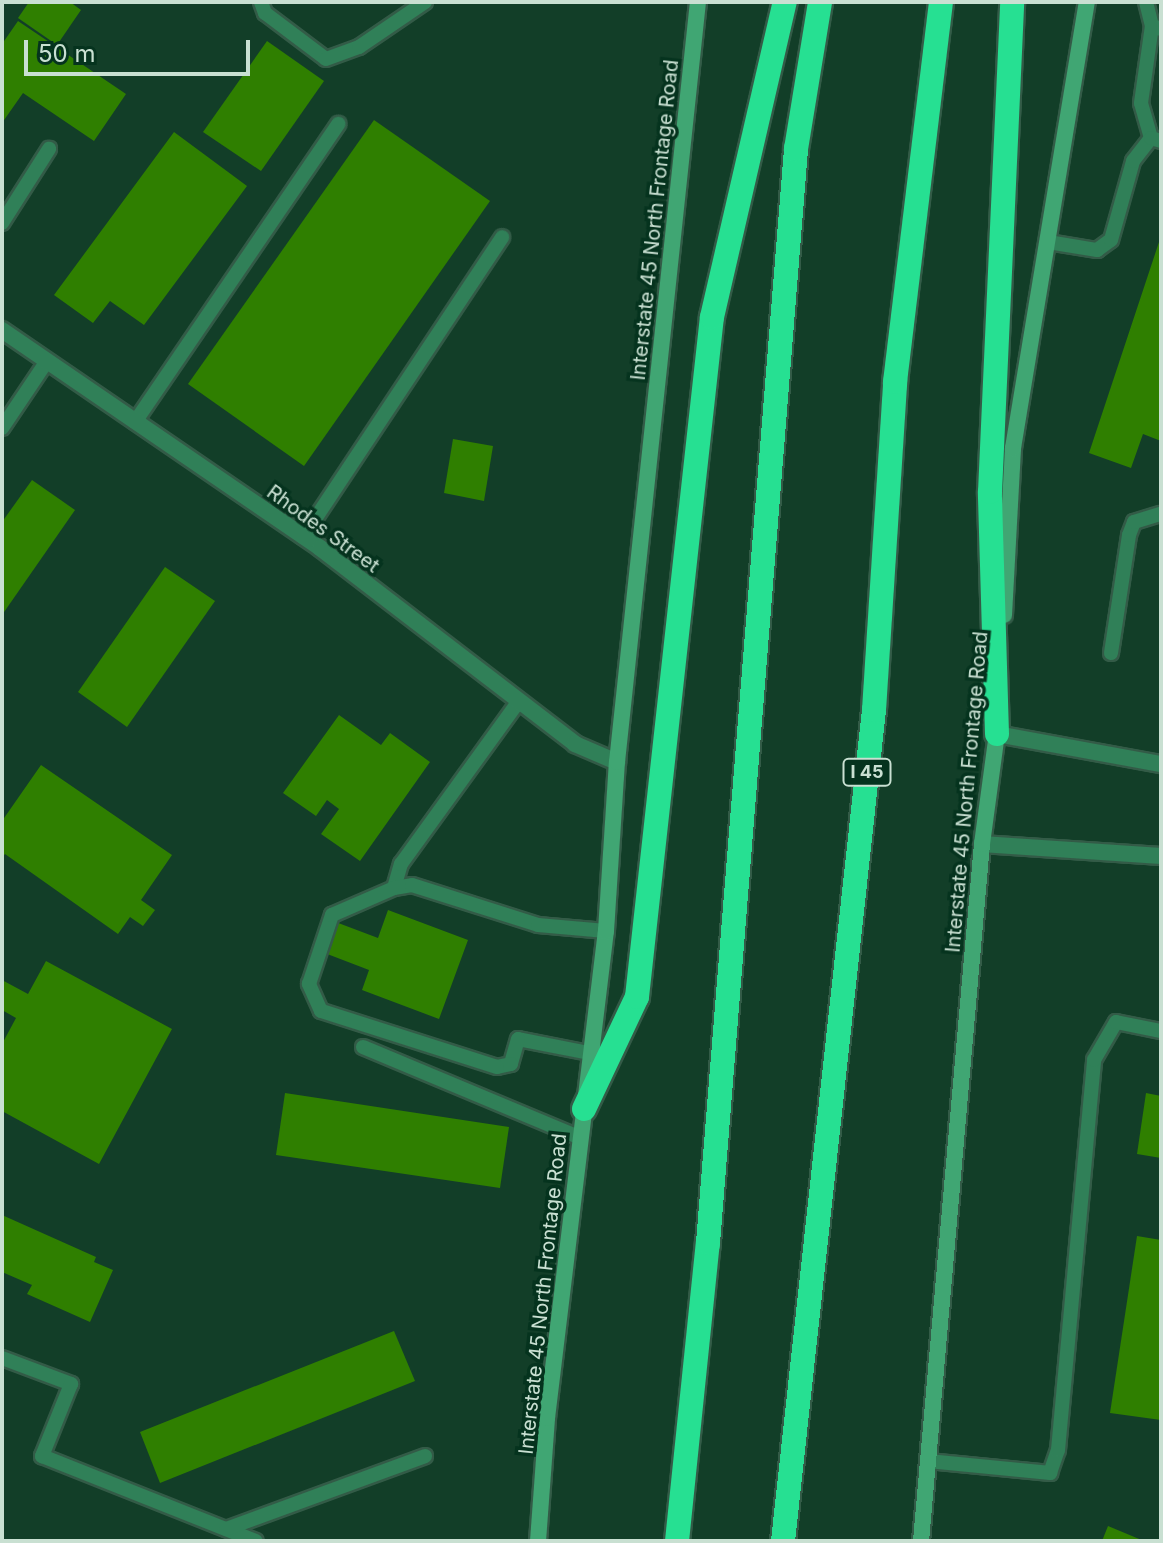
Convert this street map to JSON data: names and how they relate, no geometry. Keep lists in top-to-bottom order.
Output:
{
  "streets": {
    "highway": ["I 45"],
    "main road": ["Interstate 45 North Frontage Road"],
    "street": ["Rhodes Street"]
  },
  "crossings": [
    ["Interstate 45 North Frontage Road", "Rhodes Street"]
  ],
  "scale_bar": "50 m"
}
